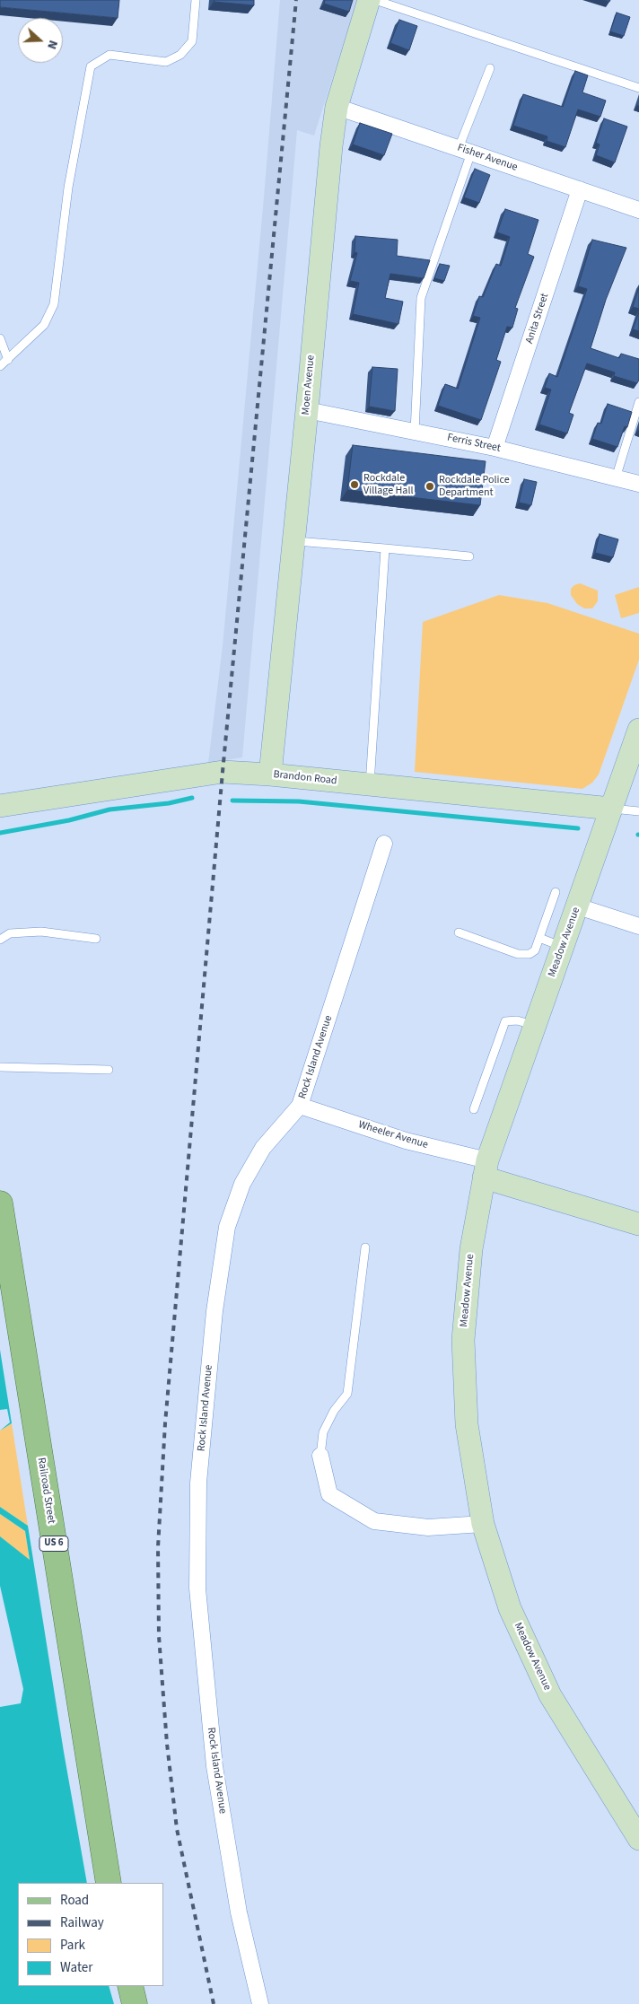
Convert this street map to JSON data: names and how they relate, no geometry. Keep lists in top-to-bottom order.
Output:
{
  "streets": {
    "main road": ["Railroad Street", "US 6"],
    "street": [
      "Fisher Avenue",
      "Anita Street",
      "Moen Avenue",
      "Ferris Street",
      "Brandon Road",
      "Meadow Avenue",
      "Rock Island Avenue",
      "Wheeler Avenue"
    ]
  },
  "crossings": [
    ["Fisher Avenue", "Anita Street"],
    ["Fisher Avenue", "Moen Avenue"],
    ["Anita Street", "Ferris Street"],
    ["Moen Avenue", "Ferris Street"],
    ["Moen Avenue", "Brandon Road"],
    ["Brandon Road", "Meadow Avenue"],
    ["Meadow Avenue", "Wheeler Avenue"],
    ["Rock Island Avenue", "Wheeler Avenue"]
  ],
  "places": ["Rockdale Village Hall", "Rockdale Police Department"],
  "legend": [
    "Road",
    "Railway",
    "Park",
    "Water"
  ],
  "north": "right"
}
